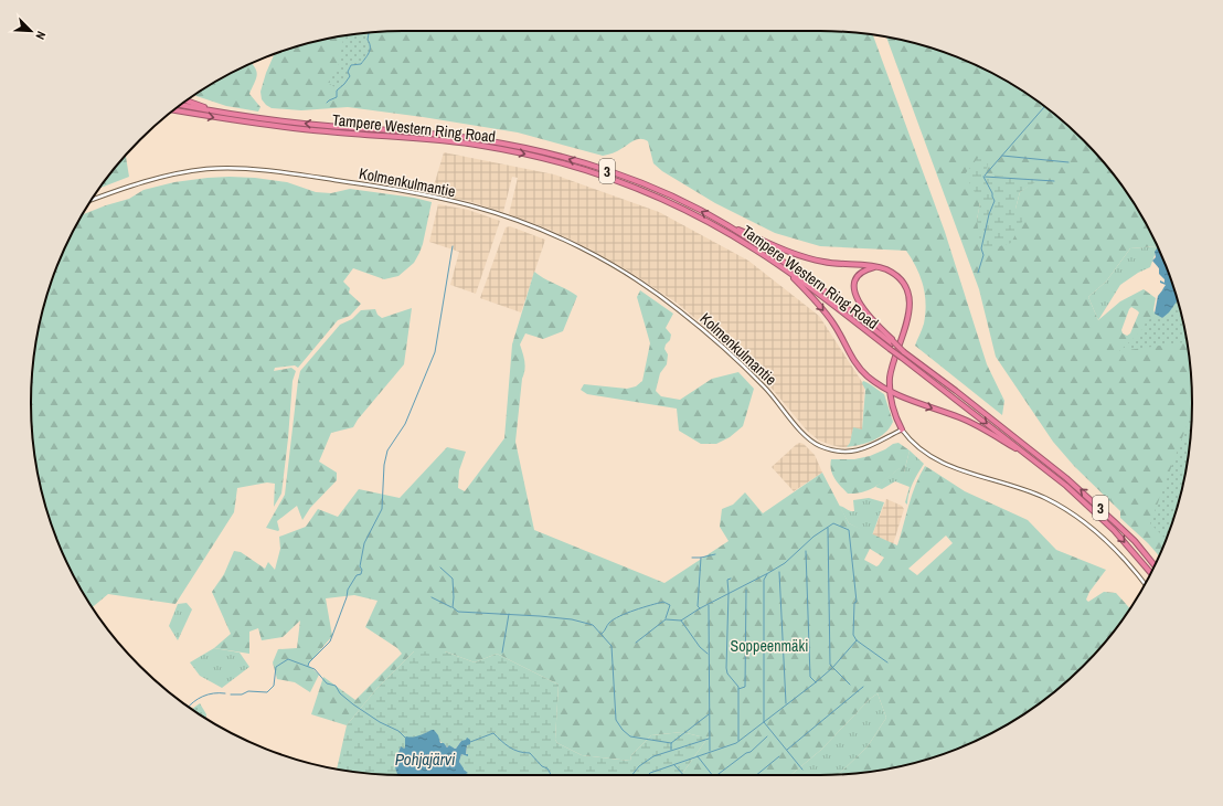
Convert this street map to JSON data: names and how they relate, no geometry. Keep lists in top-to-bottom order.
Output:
{
  "streets": {
    "highway": ["Tampere Western Ring Road", "3"],
    "street": ["Kolmenkulmantie"]
  },
  "water": ["Pohjajärvi"],
  "parks": ["Soppeenmäki"],
  "north": "bottom right"
}
